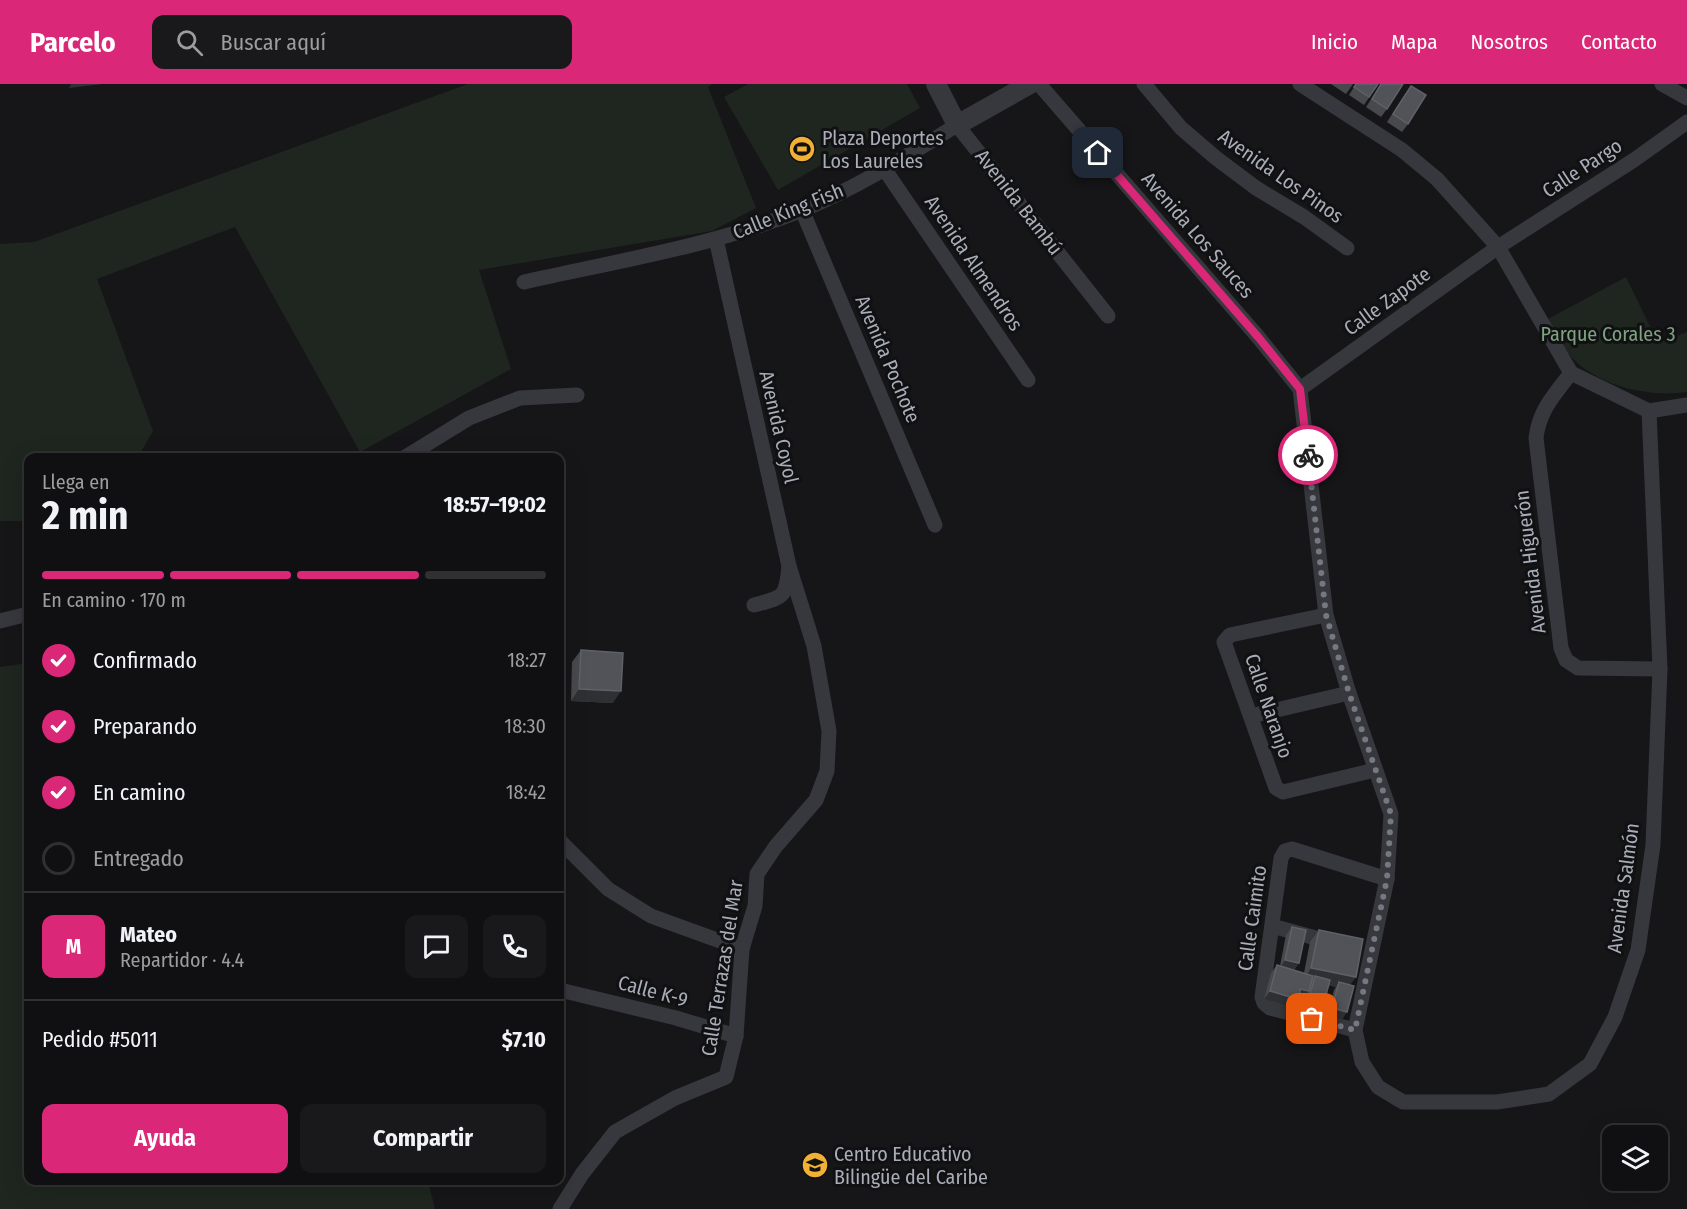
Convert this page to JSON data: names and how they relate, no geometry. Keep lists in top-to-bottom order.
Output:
{
  "streets": {
    "street": [
      "Calle Pargo",
      "Avenida Los Pinos",
      "Avenida Bambú",
      "Calle King Fish",
      "Avenida Los Sauces",
      "Avenida Almendros",
      "Calle Zapote",
      "Avenida Pochote",
      "Avenida Coyol",
      "Avenida Higuerón",
      "Calle Naranjo",
      "Avenida Salmón",
      "Calle Caimito",
      "Calle Terrazas del Mar",
      "Calle K-9"
    ]
  },
  "crossings": [
    ["Calle Pargo", "Calle Zapote"],
    ["Avenida Bambú", "Calle King Fish"],
    ["Calle King Fish", "Avenida Almendros"],
    ["Calle King Fish", "Avenida Pochote"],
    ["Calle King Fish", "Avenida Coyol"],
    ["Avenida Los Sauces", "Calle Zapote"],
    ["Avenida Los Sauces", "Avenida Salmón"],
    ["Calle Zapote", "Avenida Salmón"],
    ["Avenida Coyol", "Calle Terrazas del Mar"],
    ["Avenida Higuerón", "Avenida Salmón"],
    ["Calle Naranjo", "Avenida Salmón"],
    ["Avenida Salmón", "Calle Caimito"],
    ["Calle Terrazas del Mar", "Calle K-9"]
  ],
  "parks": ["Parque Corales 3"],
  "places": {
    "sports": ["Plaza Deportes Los Laureles"],
    "school or university": ["Centro Educativo Bilingüe del Caribe"]
  },
  "page": {
    "header": "Parcelo",
    "search": "Buscar aquí",
    "nav": [
      "Inicio",
      "Mapa",
      "Nosotros",
      "Contacto"
    ],
    "heading": ["2 min", "Llega en", "18:57–19:02"],
    "panel": [
      "Mateo",
      "Repartidor · 4.4",
      "Pedido #5011",
      "$7.10"
    ],
    "bar": "En camino · 170 m",
    "list": [
      ["Confirmado", "18:27"],
      ["Preparando", "18:30"],
      ["En camino", "18:42"],
      "Entregado"
    ],
    "round": "M",
    "buttons": ["Ayuda", "Compartir"]
  }
}
